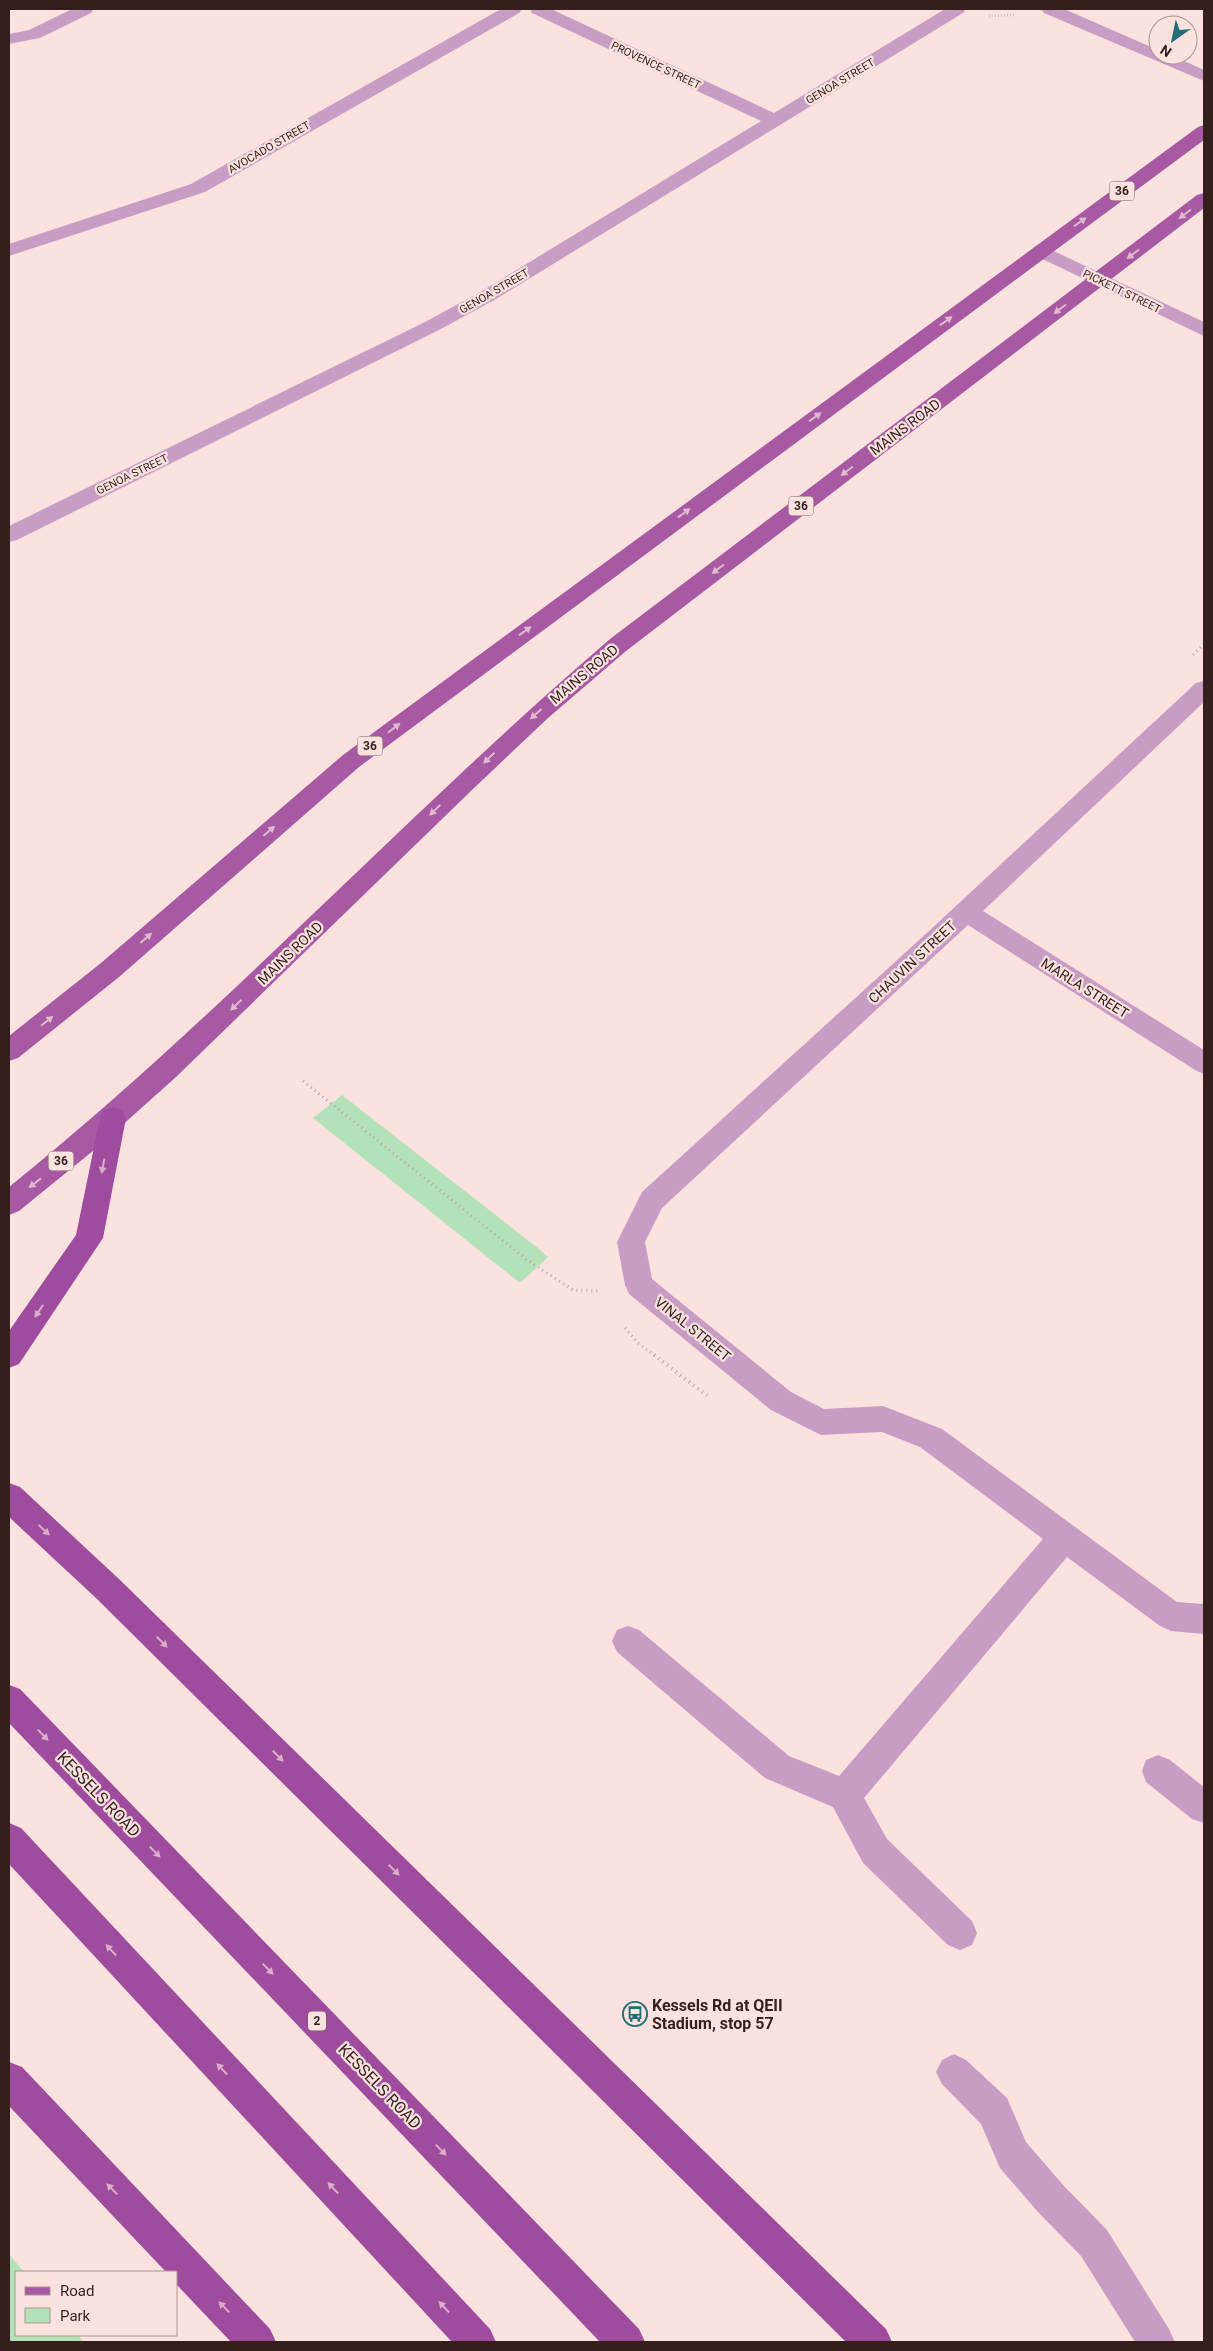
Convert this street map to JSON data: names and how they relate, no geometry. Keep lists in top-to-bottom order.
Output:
{
  "streets": {
    "highway": ["KESSELS ROAD", "2"],
    "main road": ["36", "MAINS ROAD"],
    "street": [
      "PROVENCE STREET",
      "GENOA STREET",
      "AVOCADO STREET",
      "PICKETT STREET",
      "CHAUVIN STREET",
      "MARLA STREET",
      "VINAL STREET"
    ]
  },
  "crossings": [
    ["PROVENCE STREET", "GENOA STREET"],
    ["36", "PICKETT STREET"],
    ["PICKETT STREET", "MAINS ROAD"],
    ["CHAUVIN STREET", "MARLA STREET"],
    ["CHAUVIN STREET", "VINAL STREET"]
  ],
  "places": {
    "bus stop": ["Kessels Rd at QEII Stadium, stop 57"]
  },
  "legend": ["Road", "Park"],
  "north": "bottom left"
}
